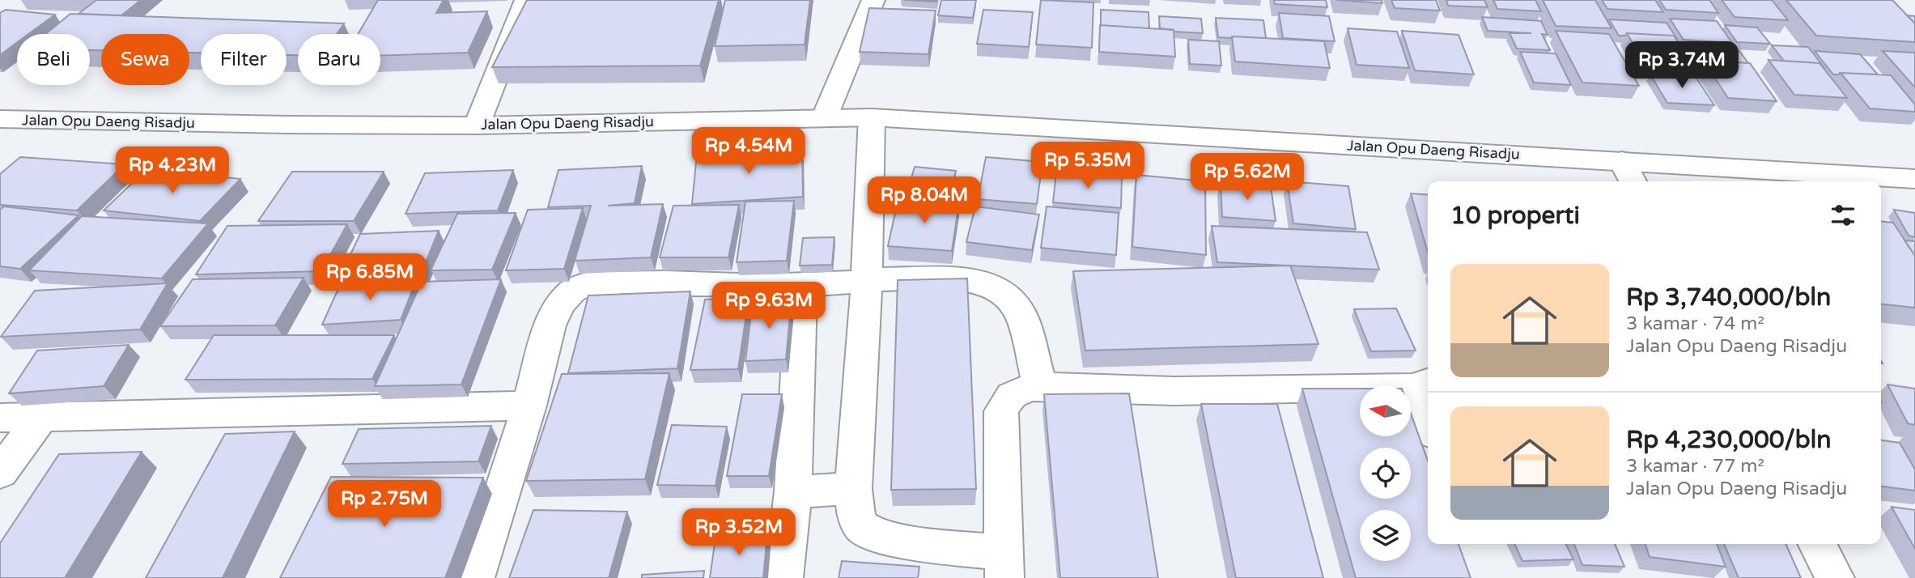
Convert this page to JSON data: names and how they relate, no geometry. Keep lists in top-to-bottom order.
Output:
{
  "streets": {
    "street": ["Jalan Opu Daeng Risadju"]
  },
  "north": "left",
  "page": {
    "chip": [
      "Beli",
      "Sewa",
      "Filter",
      "Baru"
    ],
    "price": [
      "Rp 3.74M",
      "Rp 4.54M",
      "Rp 5.35M",
      "Rp 4.23M",
      "Rp 5.62M",
      "Rp 8.04M",
      "Rp 6.85M",
      "Rp 9.63M",
      "Rp 2.75M",
      "Rp 3.52M"
    ],
    "heading": "10 properti",
    "list": [
      {
        "name": "Rp 3,740,000/bln",
        "note": "3 kamar · 74 m² · Jalan Opu Daeng Risadju"
      },
      {
        "name": "Rp 4,230,000/bln",
        "note": "3 kamar · 77 m² · Jalan Opu Daeng Risadju"
      }
    ]
  }
}
